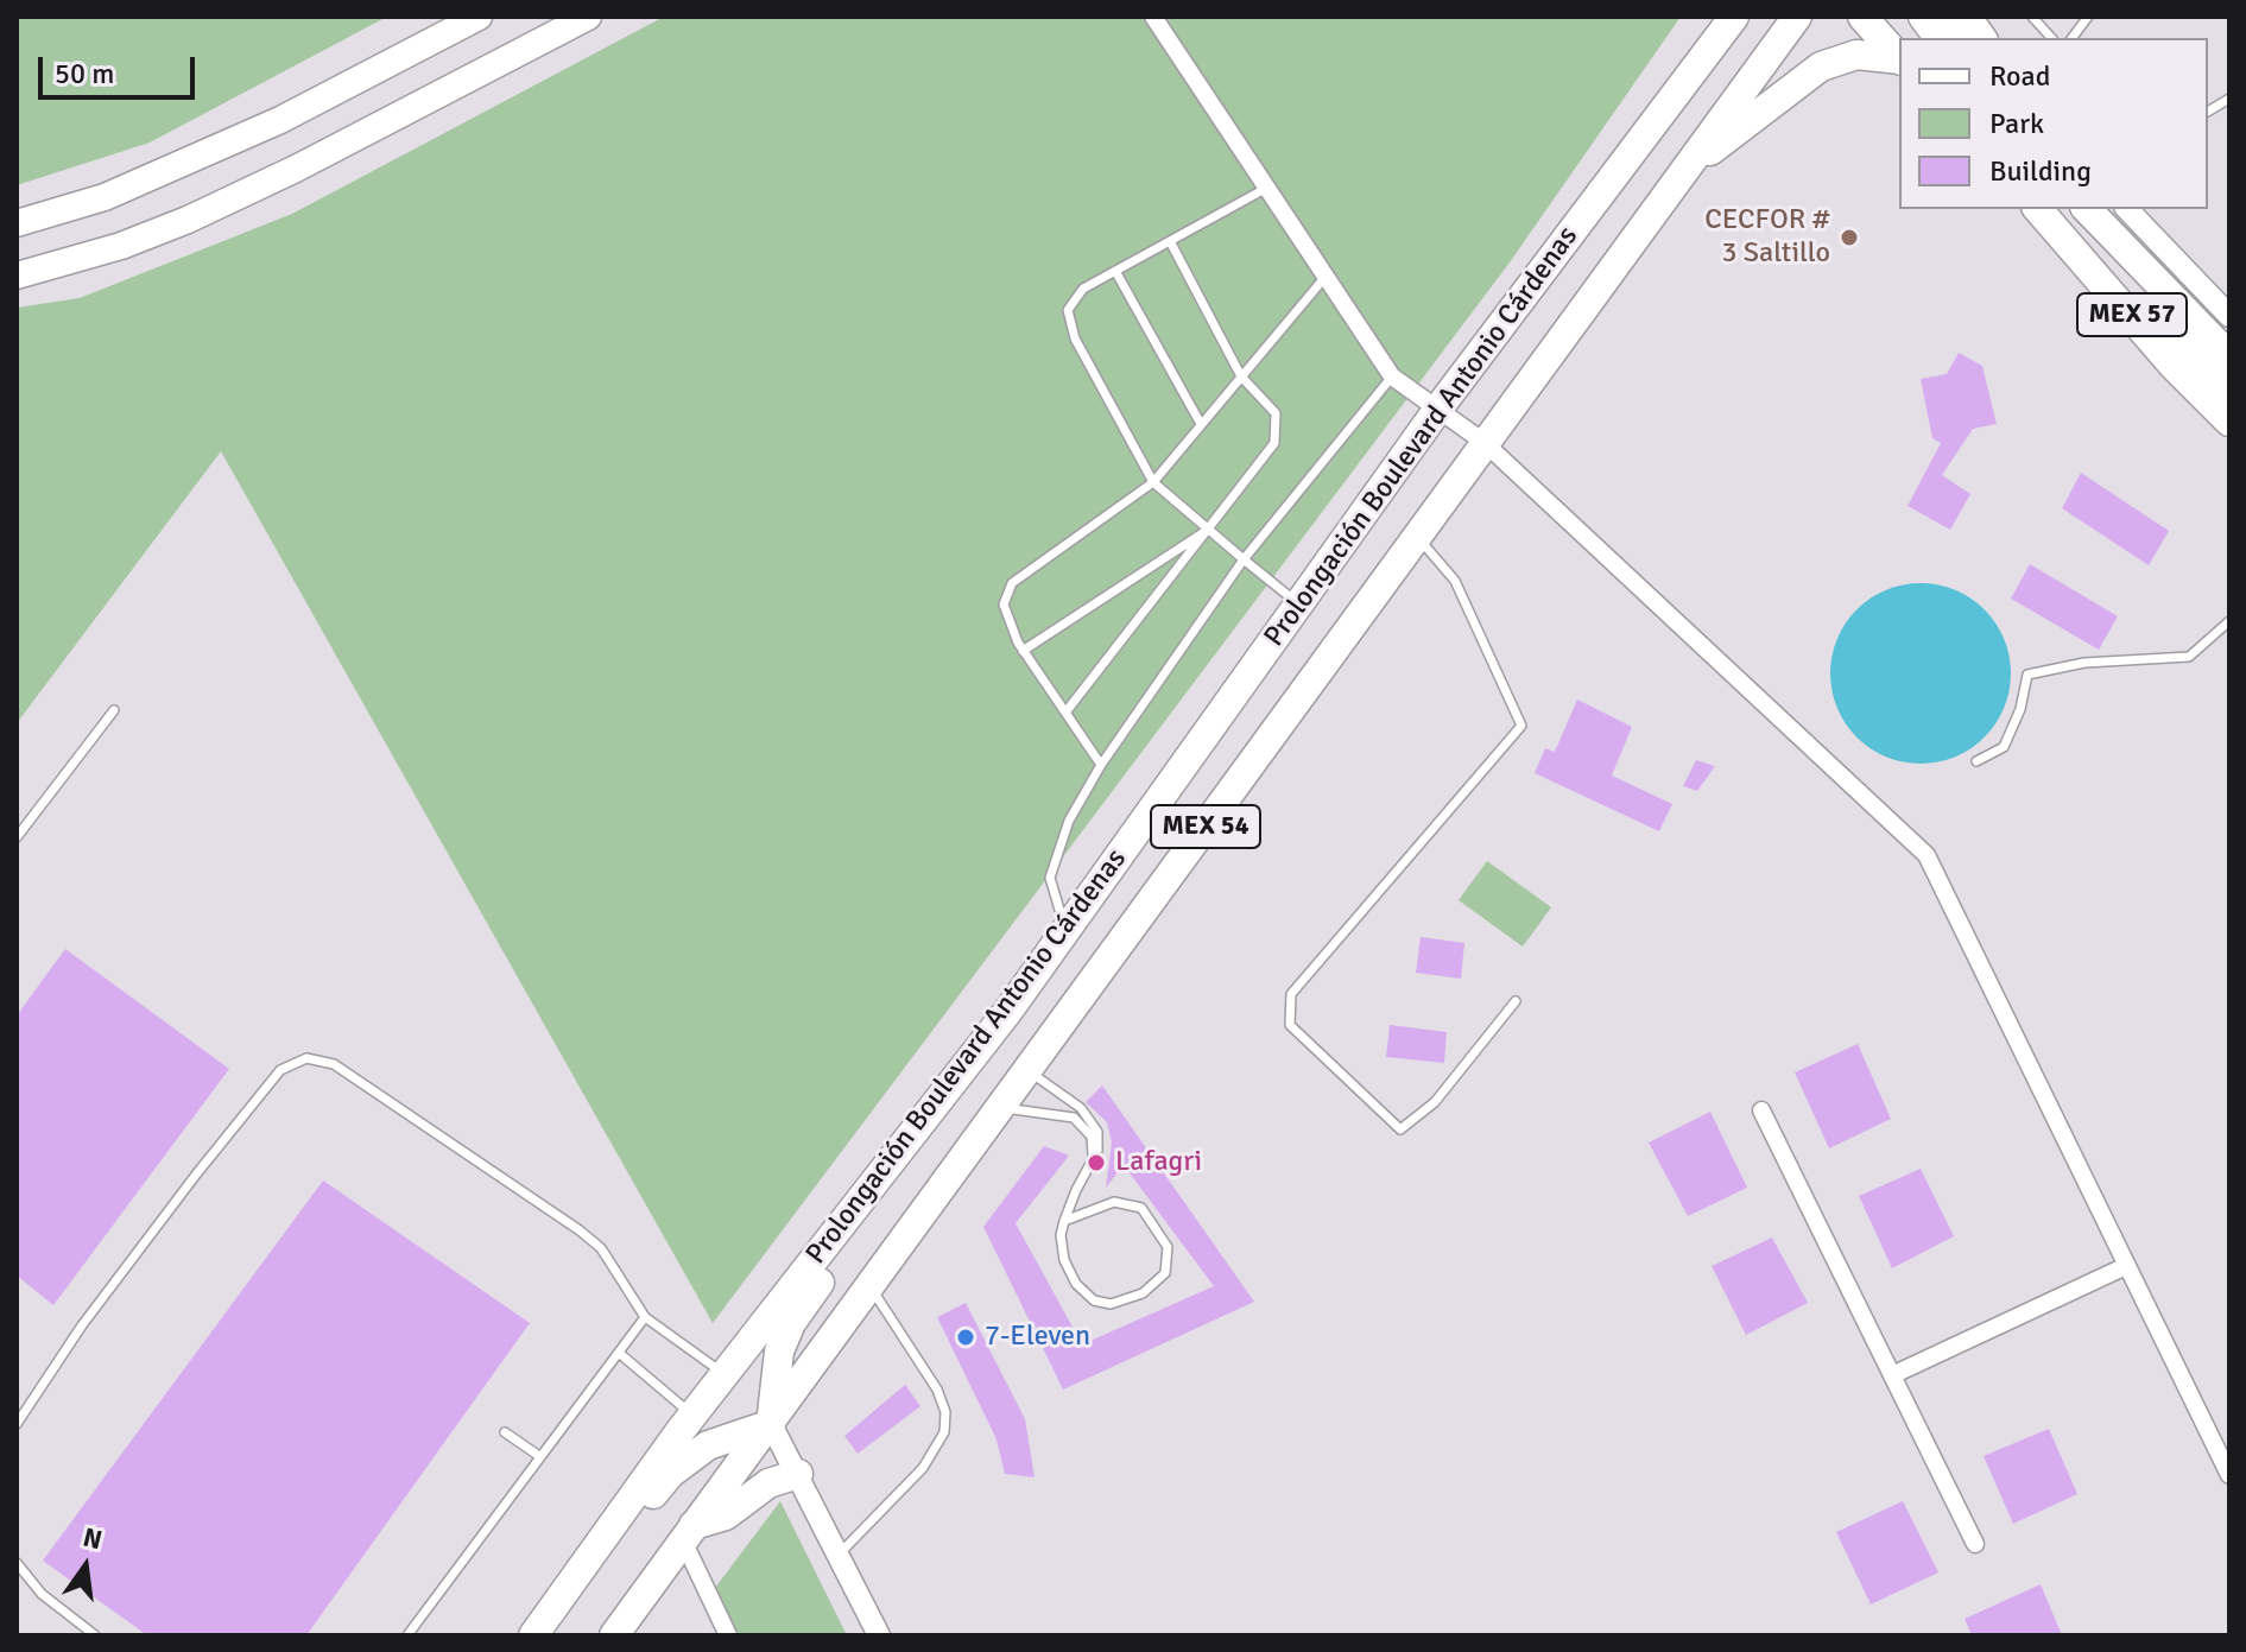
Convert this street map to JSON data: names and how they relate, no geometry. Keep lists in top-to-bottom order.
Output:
{
  "streets": {
    "highway": ["MEX 57", "Prolongación Boulevard Antonio Cárdenas", "MEX 54"]
  },
  "places": ["CECFOR # 3 Saltillo", "Lafagri", "7-Eleven"],
  "legend": ["Road", "Park", "Building"],
  "scale_bar": "50 m",
  "north": "top"
}
